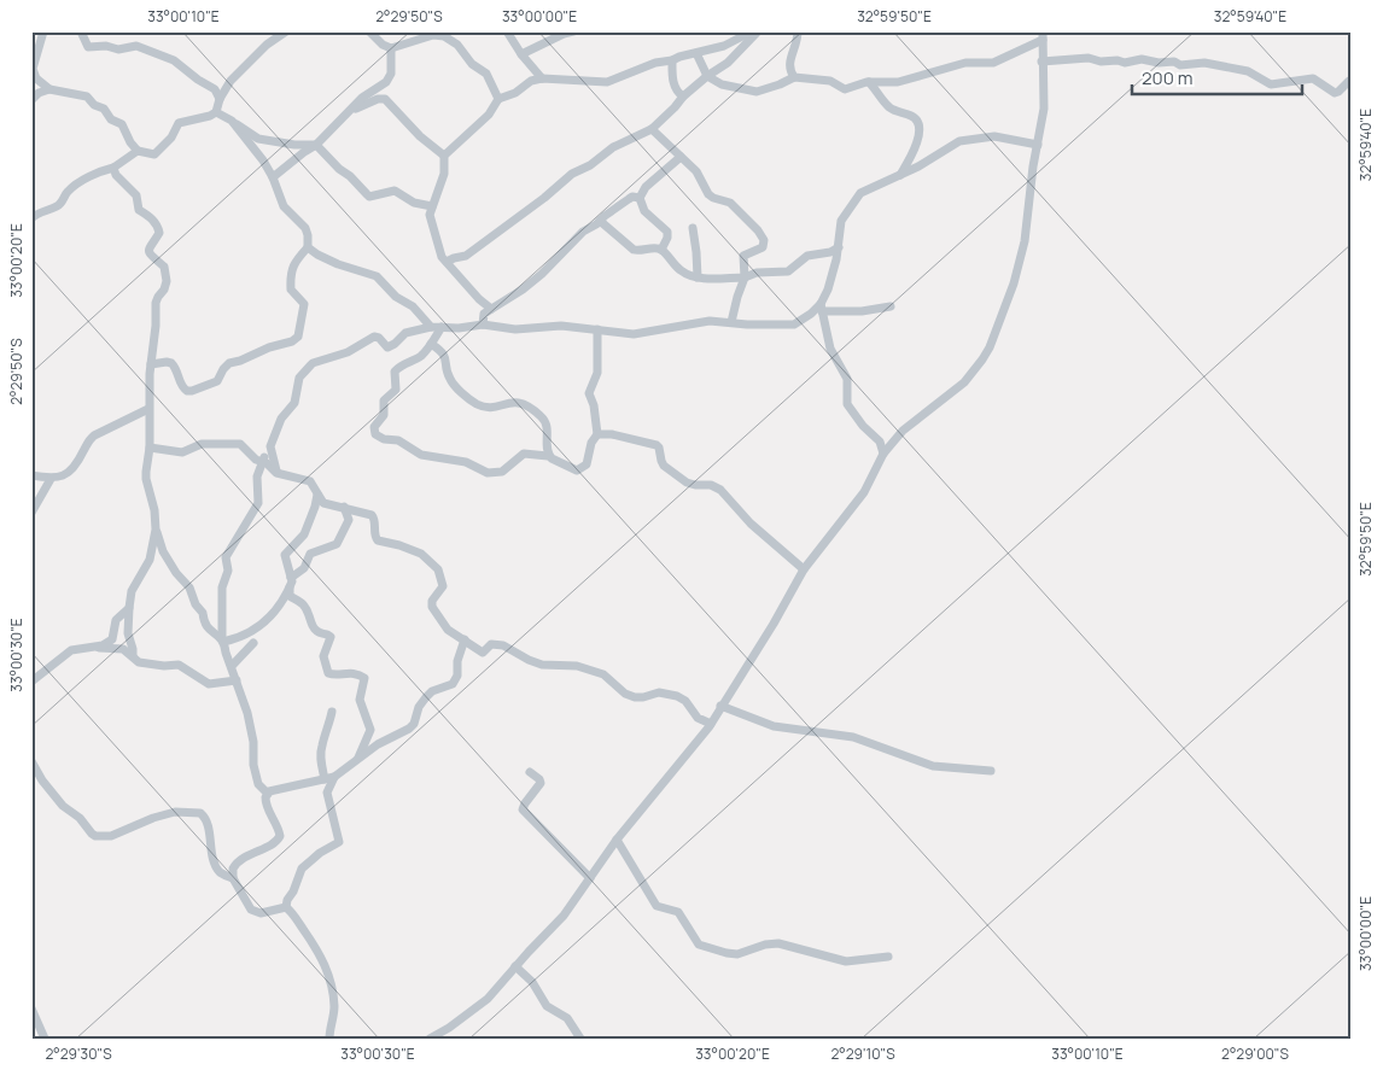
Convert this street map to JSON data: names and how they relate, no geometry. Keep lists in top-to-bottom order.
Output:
{
  "scale_bar": "200 m",
  "coordinates": [
    "33°00'10\"E",
    "2°29'50\"S",
    "33°00'00\"E",
    "32°59'50\"E",
    "32°59'40\"E",
    "33°00'20\"E",
    "33°00'30\"E",
    "2°29'30\"S",
    "2°29'10\"S",
    "2°29'00\"S"
  ]
}
